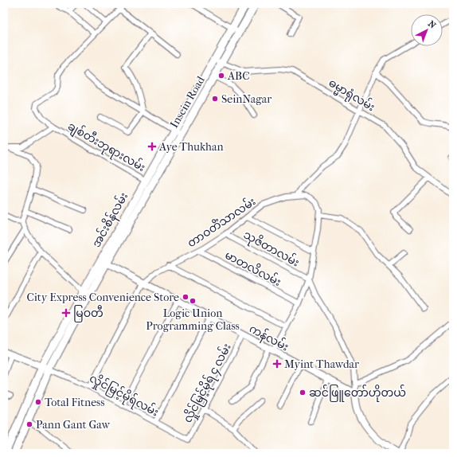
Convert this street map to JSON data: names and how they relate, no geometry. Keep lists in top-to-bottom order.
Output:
{
  "streets": {
    "main road": ["Insein Road", "အင်းစိန်လမ်း", "ကန်လမ်း"],
    "street": [
      "ဓမ္မာရုံလမ်း",
      "ချစ်တီးဘုရားလမ်း",
      "တာဝတိံသာလမ်း",
      "သုဇိတာလမ်း",
      "မာတလိလမ်း",
      "လှိုင်မြင့်မိုရ် ၄ လမ်း",
      "လှိုင်မြင့်မိုရ်လမ်း"
    ]
  },
  "crossings": [
    ["ဓမ္မာရုံလမ်း", "Insein Road"],
    ["ဓမ္မာရုံလမ်း", "အင်းစိန်လမ်း"],
    ["Insein Road", "အင်းစိန်လမ်း"],
    ["Insein Road", "ကန်လမ်း"],
    ["Insein Road", "လှိုင်မြင့်မိုရ်လမ်း"],
    ["ချစ်တီးဘုရားလမ်း", "အင်းစိန်လမ်း"],
    ["အင်းစိန်လမ်း", "ကန်လမ်း"],
    ["တာဝတိံသာလမ်း", "သုဇိတာလမ်း"],
    ["တာဝတိံသာလမ်း", "မာတလိလမ်း"],
    ["တာဝတိံသာလမ်း", "ကန်လမ်း"],
    ["ကန်လမ်း", "လှိုင်မြင့်မိုရ် ၄ လမ်း"],
    ["လှိုင်မြင့်မိုရ် ၄ လမ်း", "လှိုင်မြင့်မိုရ်လမ်း"]
  ],
  "places": {
    "other": [
      "ABC",
      "SeinNagar",
      "City Express Convenience Store",
      "Logic Union Programming Class",
      "ဆင်ဖြူတော်ဟိုတယ်",
      "Total Fitness",
      "Pann Gant Gaw"
    ],
    "health": ["Aye Thukhan", "မြဝတီ", "Myint Thawdar"]
  },
  "north": "top right"
}
